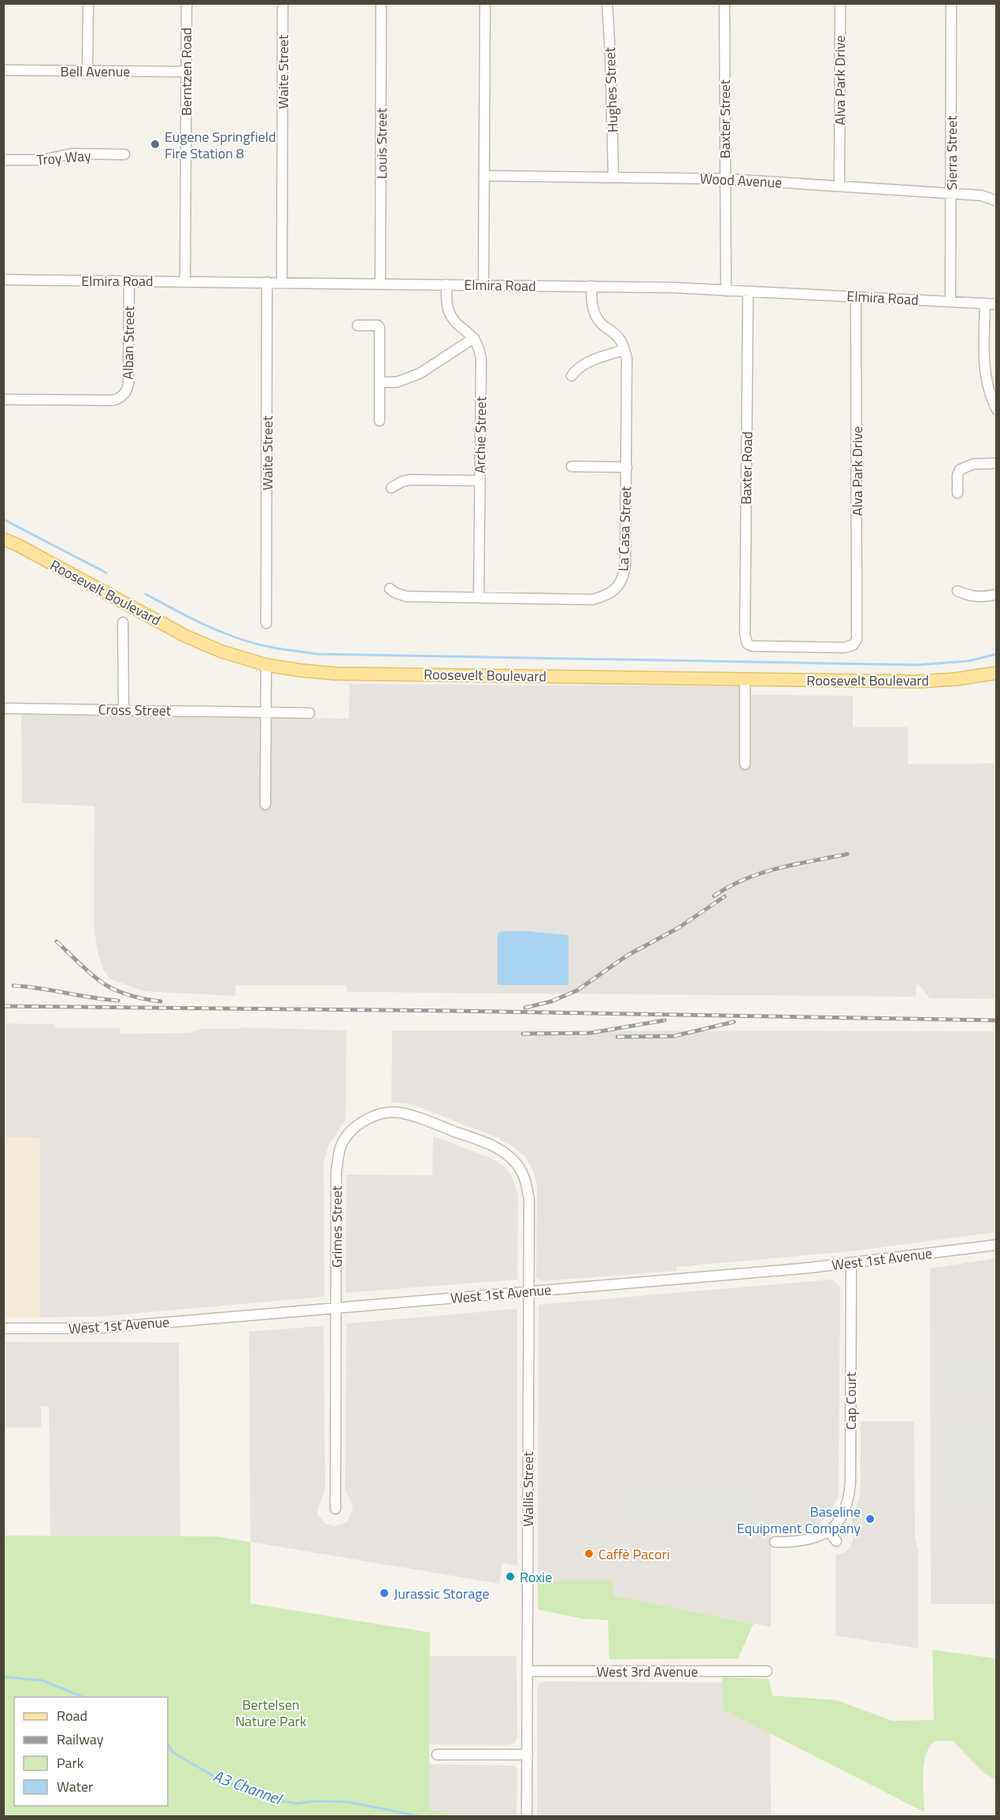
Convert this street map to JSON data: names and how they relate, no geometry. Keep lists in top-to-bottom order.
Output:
{
  "streets": {
    "main road": ["Roosevelt Boulevard"],
    "street": [
      "Bell Avenue",
      "Berntzen Road",
      "Waite Street",
      "Alva Park Drive",
      "Hughes Street",
      "Baxter Street",
      "Louis Street",
      "Sierra Street",
      "Troy Way",
      "Wood Avenue",
      "Elmira Road",
      "Alban Street",
      "Archie Street",
      "Baxter Road",
      "La Casa Street",
      "Cross Street",
      "Grimes Street",
      "West 1st Avenue",
      "Cap Court",
      "Wallis Street",
      "West 3rd Avenue"
    ]
  },
  "crossings": [
    ["Bell Avenue", "Berntzen Road"],
    ["Berntzen Road", "Elmira Road"],
    ["Waite Street", "Elmira Road"],
    ["Alva Park Drive", "Wood Avenue"],
    ["Alva Park Drive", "Elmira Road"],
    ["Alva Park Drive", "Baxter Road"],
    ["Hughes Street", "Wood Avenue"],
    ["Baxter Street", "Wood Avenue"],
    ["Baxter Street", "Elmira Road"],
    ["Louis Street", "Elmira Road"],
    ["Sierra Street", "Wood Avenue"],
    ["Sierra Street", "Elmira Road"],
    ["Elmira Road", "Alban Street"],
    ["Elmira Road", "Baxter Road"],
    ["Elmira Road", "La Casa Street"],
    ["Archie Street", "La Casa Street"],
    ["Grimes Street", "West 1st Avenue"],
    ["Grimes Street", "Wallis Street"],
    ["West 1st Avenue", "Cap Court"],
    ["West 1st Avenue", "Wallis Street"],
    ["Wallis Street", "West 3rd Avenue"]
  ],
  "water": ["A3 Channel"],
  "parks": ["Bertelsen Nature Park"],
  "places": [
    "Eugene Springfield Fire Station 8",
    "Baseline Equipment Company",
    "Caffè Pacori",
    "Roxie",
    "Jurassic Storage"
  ],
  "legend": [
    "Road",
    "Railway",
    "Park",
    "Water"
  ]
}
